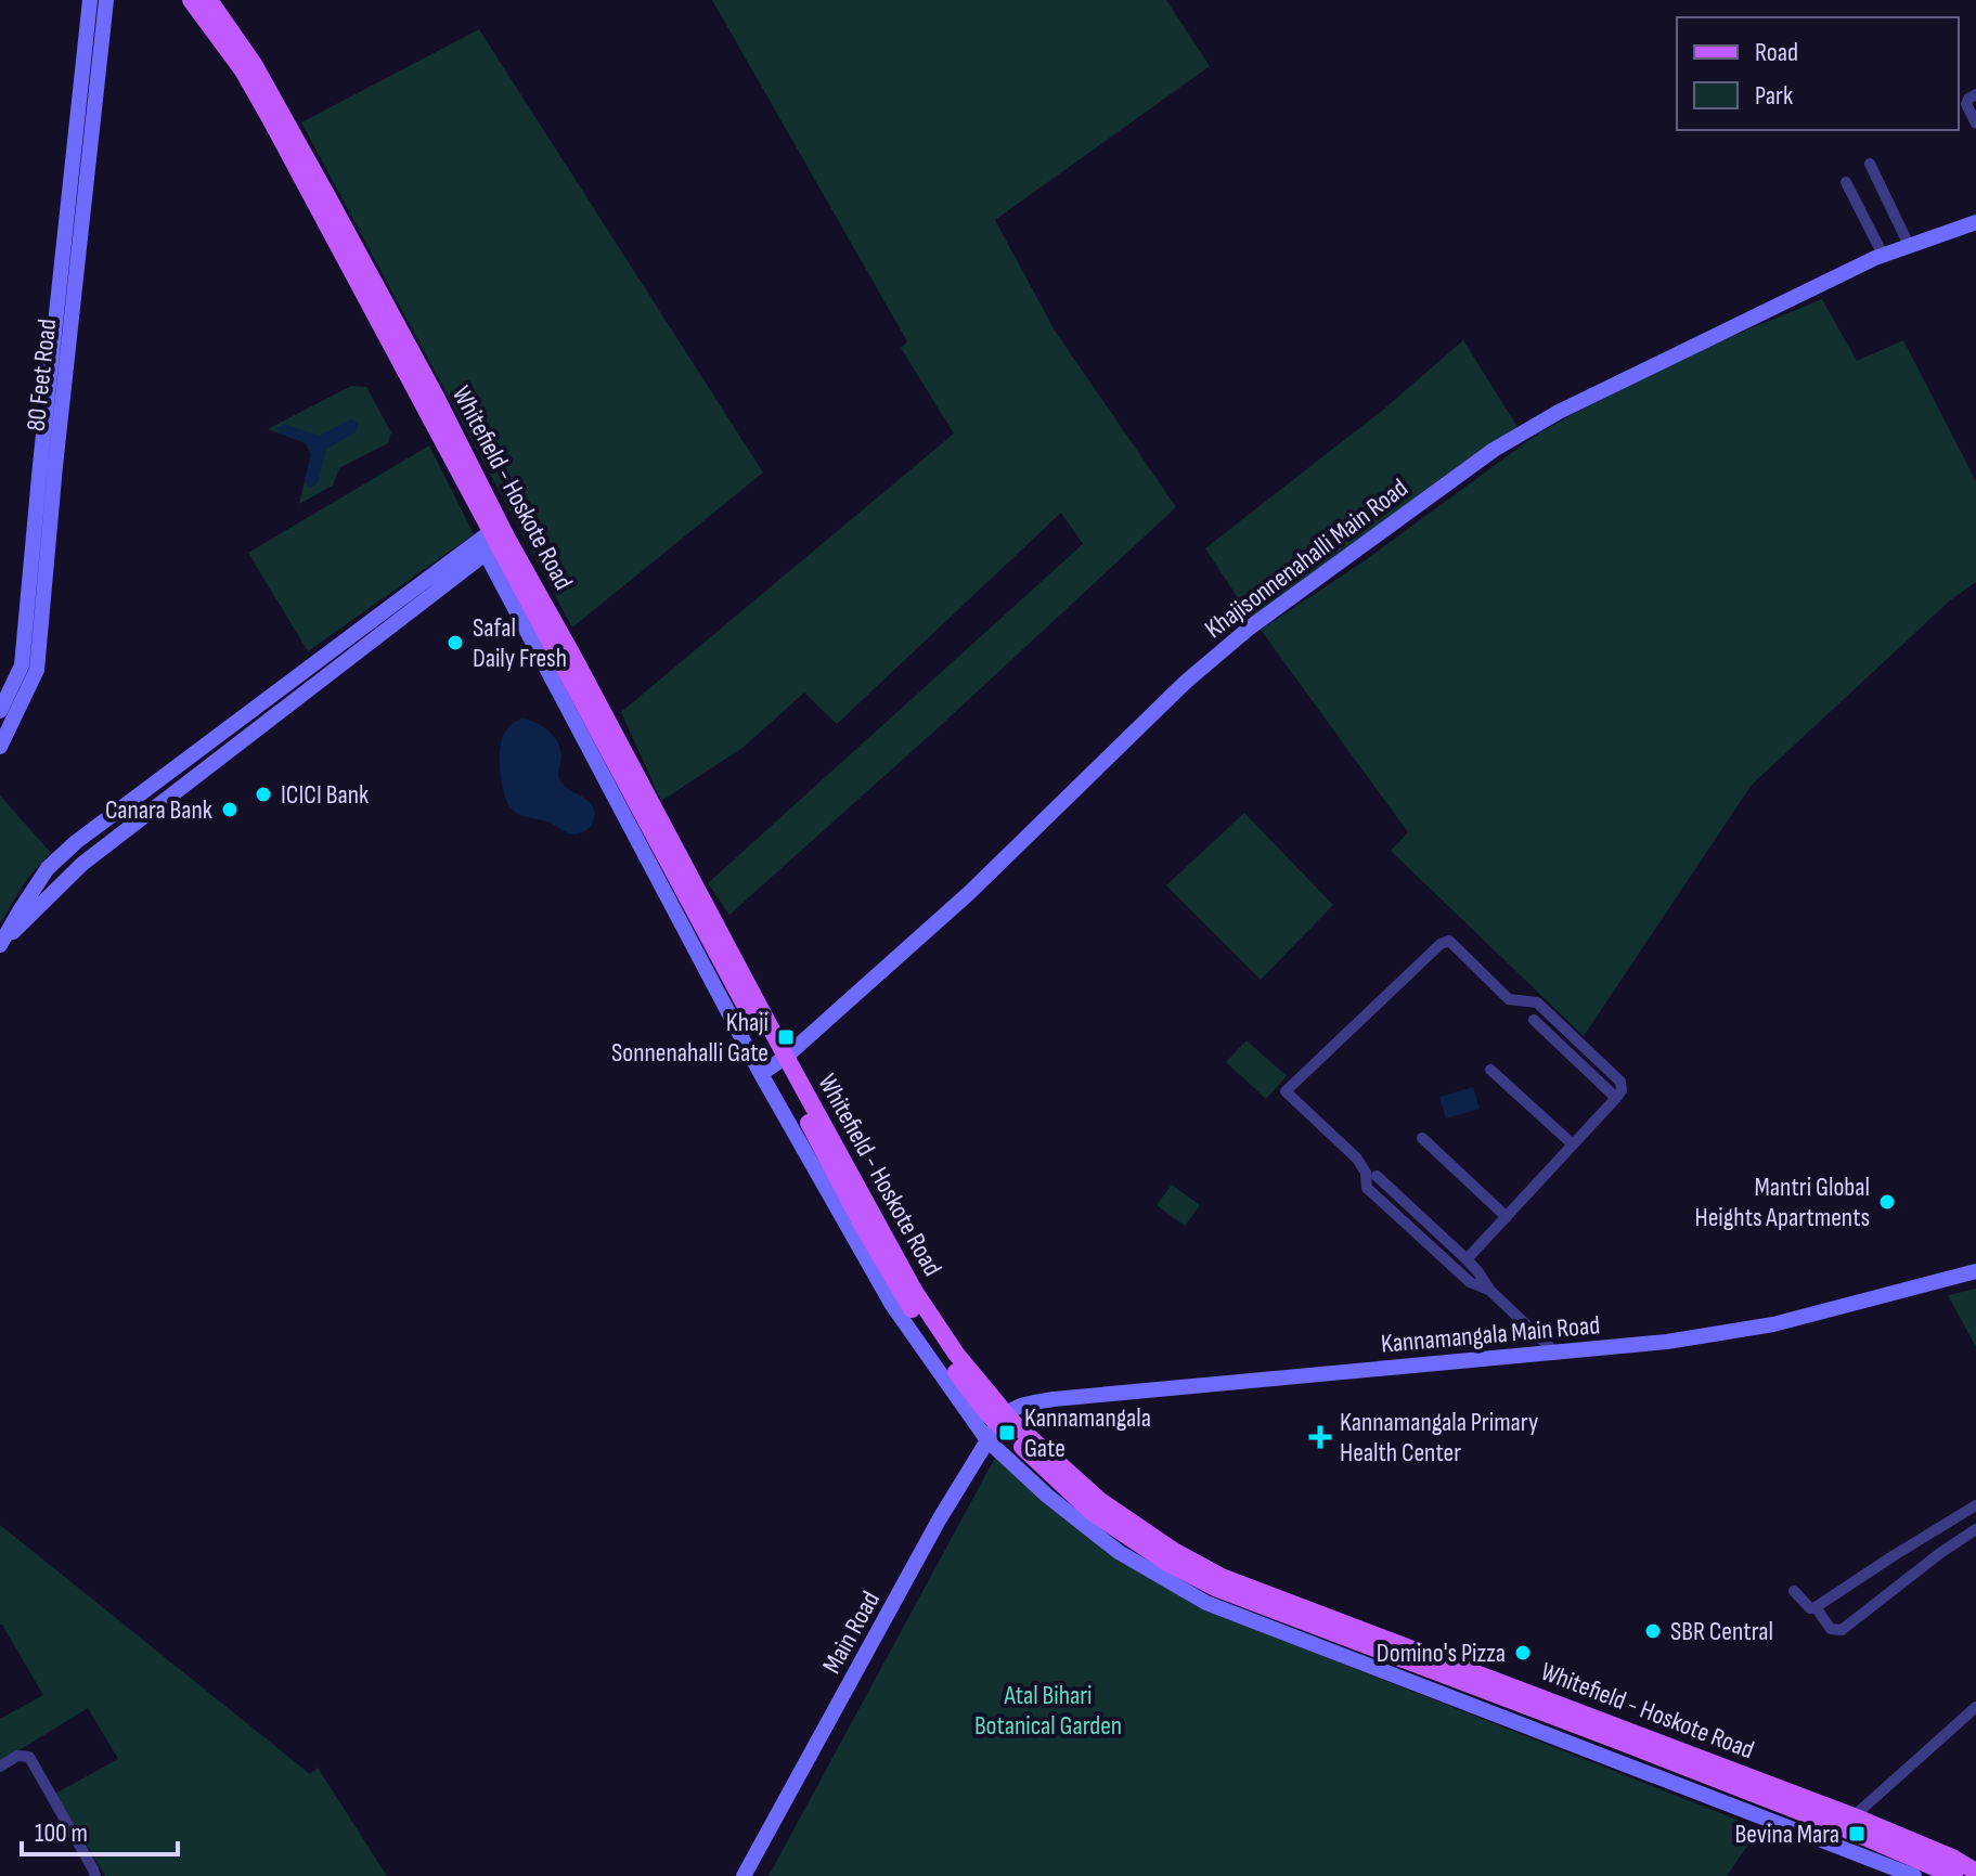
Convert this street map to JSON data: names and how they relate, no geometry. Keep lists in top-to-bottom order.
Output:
{
  "streets": {
    "main road": ["Whitefield - Hoskote Road"],
    "street": [
      "80 Feet Road",
      "Khajisonnenahalli Main Road",
      "Kannamangala Main Road",
      "Main Road"
    ]
  },
  "crossings": [
    ["Whitefield - Hoskote Road", "Khajisonnenahalli Main Road"],
    ["Whitefield - Hoskote Road", "Kannamangala Main Road"],
    ["Whitefield - Hoskote Road", "Main Road"],
    ["Kannamangala Main Road", "Main Road"]
  ],
  "parks": ["Atal Bihari Botanical Garden"],
  "places": {
    "other": [
      "Safal Daily Fresh",
      "ICICI Bank",
      "Canara Bank",
      "Mantri Global Heights Apartments",
      "SBR Central",
      "Domino's Pizza"
    ],
    "transit": ["Khaji Sonnenahalli Gate", "Kannamangala Gate", "Bevina Mara"],
    "health": ["Kannamangala Primary Health Center"]
  },
  "legend": ["Road", "Park"],
  "scale_bar": "100 m"
}
